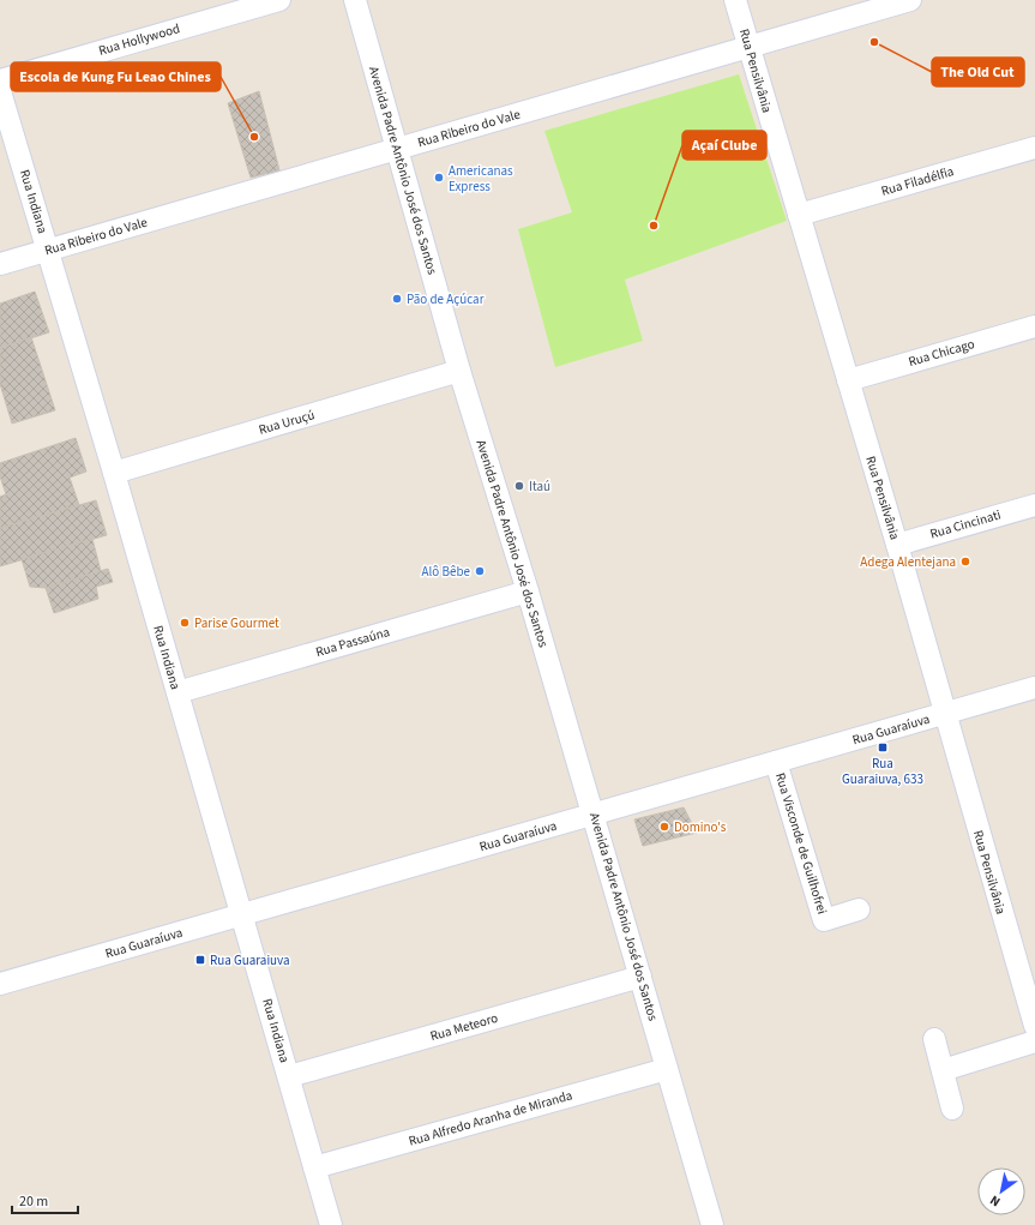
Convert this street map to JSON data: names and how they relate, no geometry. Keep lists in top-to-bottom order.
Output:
{
  "streets": {
    "street": [
      "Rua Hollywood",
      "Rua Pensilvânia",
      "Rua Ribeiro do Vale",
      "Avenida Padre Antônio José dos Santos",
      "Rua Filadélfia",
      "Rua Indiana",
      "Rua Chicago",
      "Rua Uruçú",
      "Rua Cincinati",
      "Rua Passaúna",
      "Rua Guaraíuva",
      "Rua Visconde de Guilhofrei",
      "Rua Meteoro",
      "Rua Alfredo Aranha de Miranda"
    ]
  },
  "crossings": [
    ["Rua Pensilvânia", "Rua Ribeiro do Vale"],
    ["Rua Pensilvânia", "Rua Filadélfia"],
    ["Rua Pensilvânia", "Rua Chicago"],
    ["Rua Pensilvânia", "Rua Cincinati"],
    ["Rua Pensilvânia", "Rua Guaraíuva"],
    ["Rua Ribeiro do Vale", "Avenida Padre Antônio José dos Santos"],
    ["Rua Ribeiro do Vale", "Rua Indiana"],
    ["Avenida Padre Antônio José dos Santos", "Rua Uruçú"],
    ["Avenida Padre Antônio José dos Santos", "Rua Passaúna"],
    ["Avenida Padre Antônio José dos Santos", "Rua Guaraíuva"],
    ["Avenida Padre Antônio José dos Santos", "Rua Meteoro"],
    ["Avenida Padre Antônio José dos Santos", "Rua Alfredo Aranha de Miranda"],
    ["Rua Indiana", "Rua Uruçú"],
    ["Rua Indiana", "Rua Passaúna"],
    ["Rua Indiana", "Rua Guaraíuva"],
    ["Rua Indiana", "Rua Meteoro"],
    ["Rua Indiana", "Rua Alfredo Aranha de Miranda"],
    ["Rua Guaraíuva", "Rua Visconde de Guilhofrei"]
  ],
  "places": {
    "other": [
      "The Old Cut",
      "Escola de Kung Fu Leao Chines",
      "Americanas Express",
      "Açaí Clube",
      "Pão de Açúcar",
      "Itaú",
      "Adega Alentejana",
      "Alô Bêbe",
      "Parise Gourmet",
      "Domino's"
    ],
    "transit": ["Rua Guaraiuva, 633", "Rua Guaraiuva"]
  },
  "scale_bar": "20 m",
  "north": "bottom left"
}
